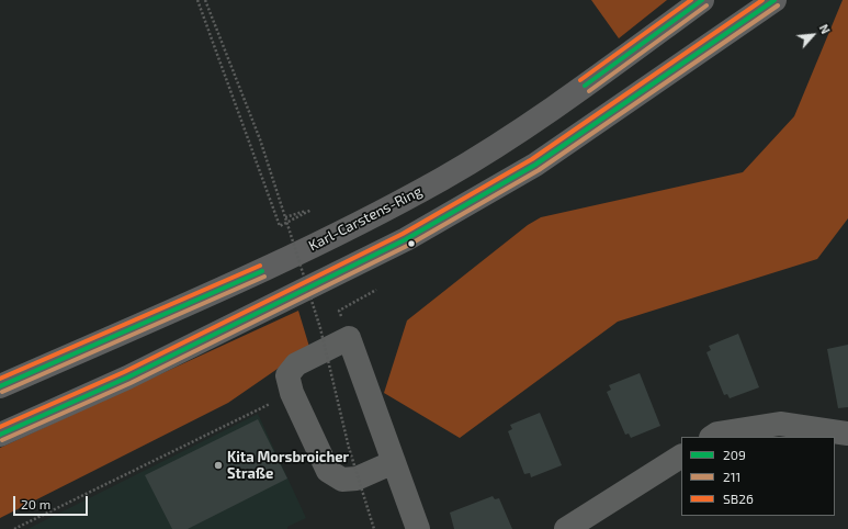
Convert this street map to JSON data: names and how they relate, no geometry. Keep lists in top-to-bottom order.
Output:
{
  "streets": {
    "main road": ["Karl-Carstens-Ring"]
  },
  "places": ["Kita Morsbroicher Straße"],
  "lines": ["transit line 209", "transit line SB26", "transit line 211"],
  "legend": ["209", "211", "SB26"],
  "scale_bar": "20 m",
  "north": "top right"
}
